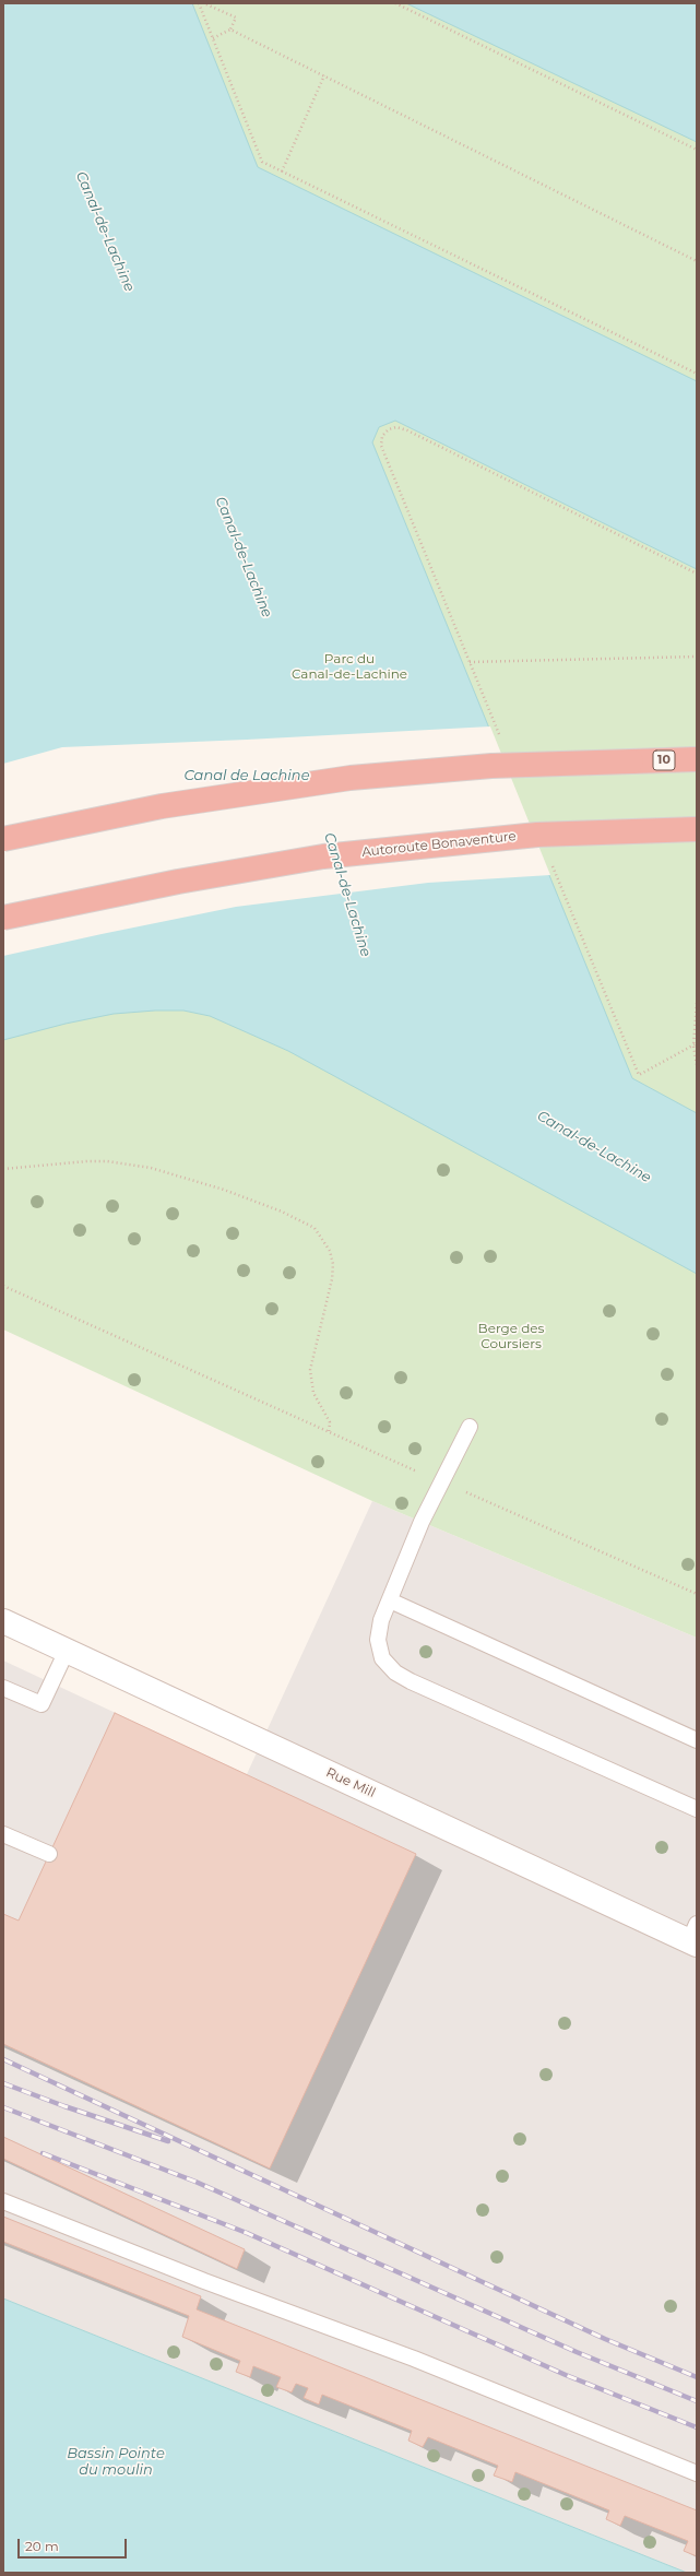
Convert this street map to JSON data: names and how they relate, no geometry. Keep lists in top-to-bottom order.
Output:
{
  "streets": {
    "highway": ["10", "Autoroute Bonaventure"],
    "street": ["Rue Mill"]
  },
  "water": ["Canal-de-Lachine", "Canal de Lachine", "Bassin Pointe du moulin"],
  "parks": ["Parc du Canal-de-Lachine", "Berge des Coursiers"],
  "scale_bar": "20 m"
}
